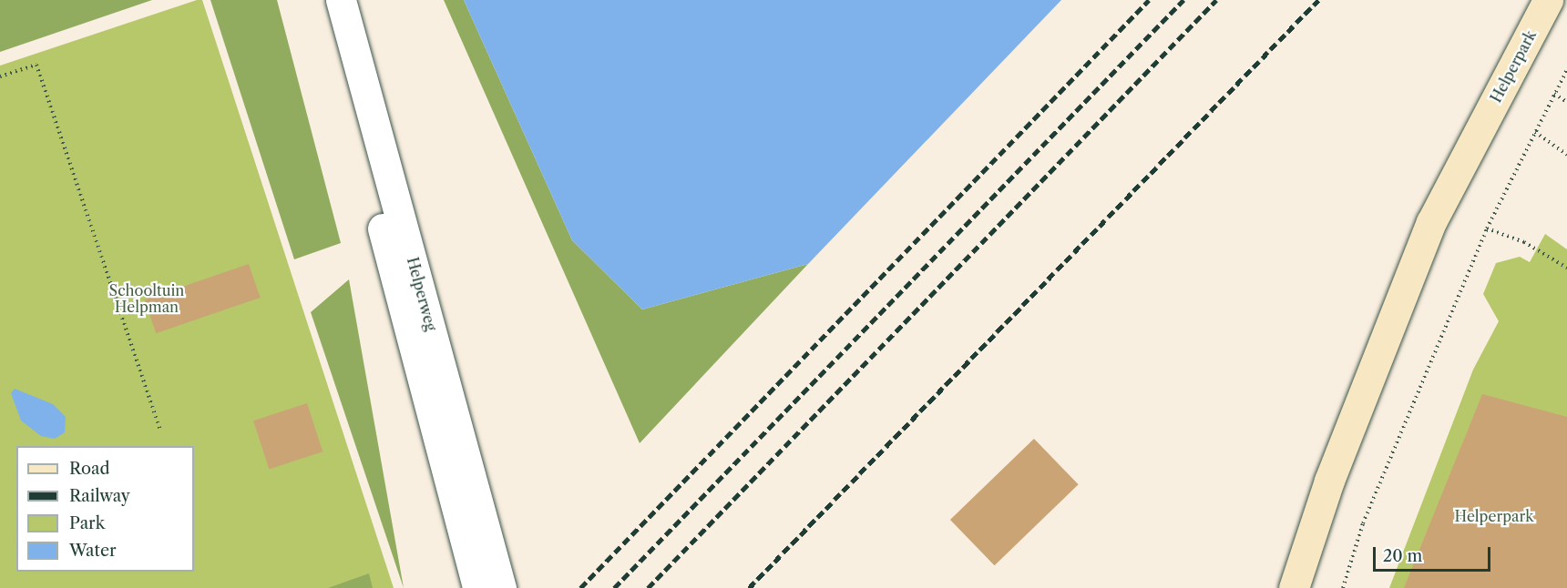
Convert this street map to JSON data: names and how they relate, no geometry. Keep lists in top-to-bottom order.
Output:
{
  "streets": {
    "main road": ["Helperpark"],
    "street": ["Helperweg"]
  },
  "parks": ["Schooltuin Helpman", "Helperpark"],
  "legend": [
    "Road",
    "Railway",
    "Park",
    "Water"
  ],
  "scale_bar": "20 m"
}
